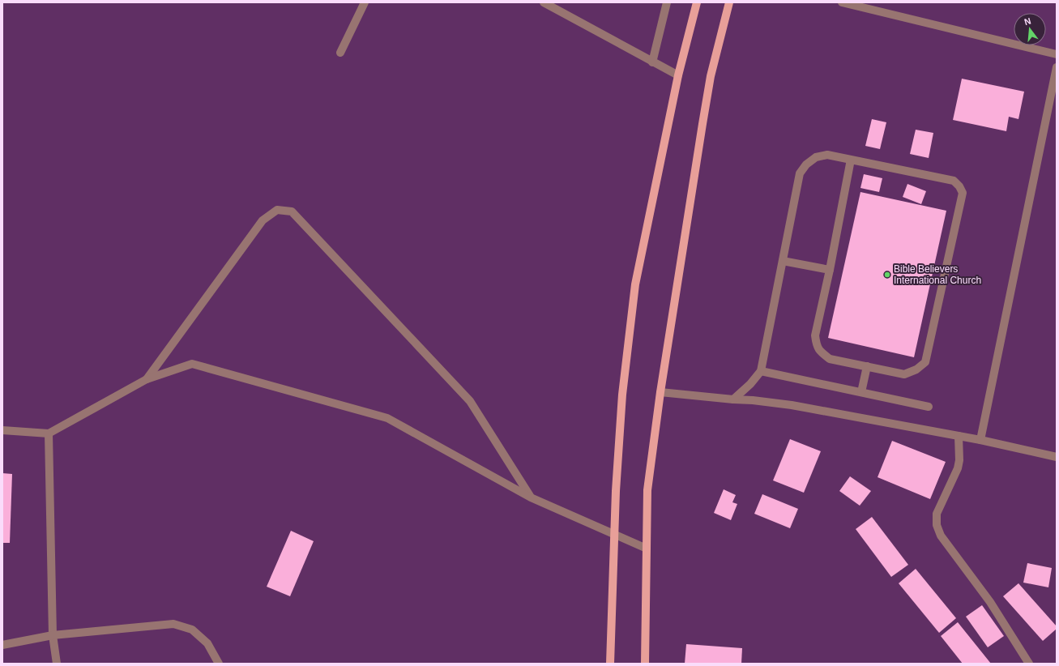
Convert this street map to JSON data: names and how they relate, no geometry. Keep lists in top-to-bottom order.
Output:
{
  "places": ["Bible Believers International Church"],
  "north": "top"
}
